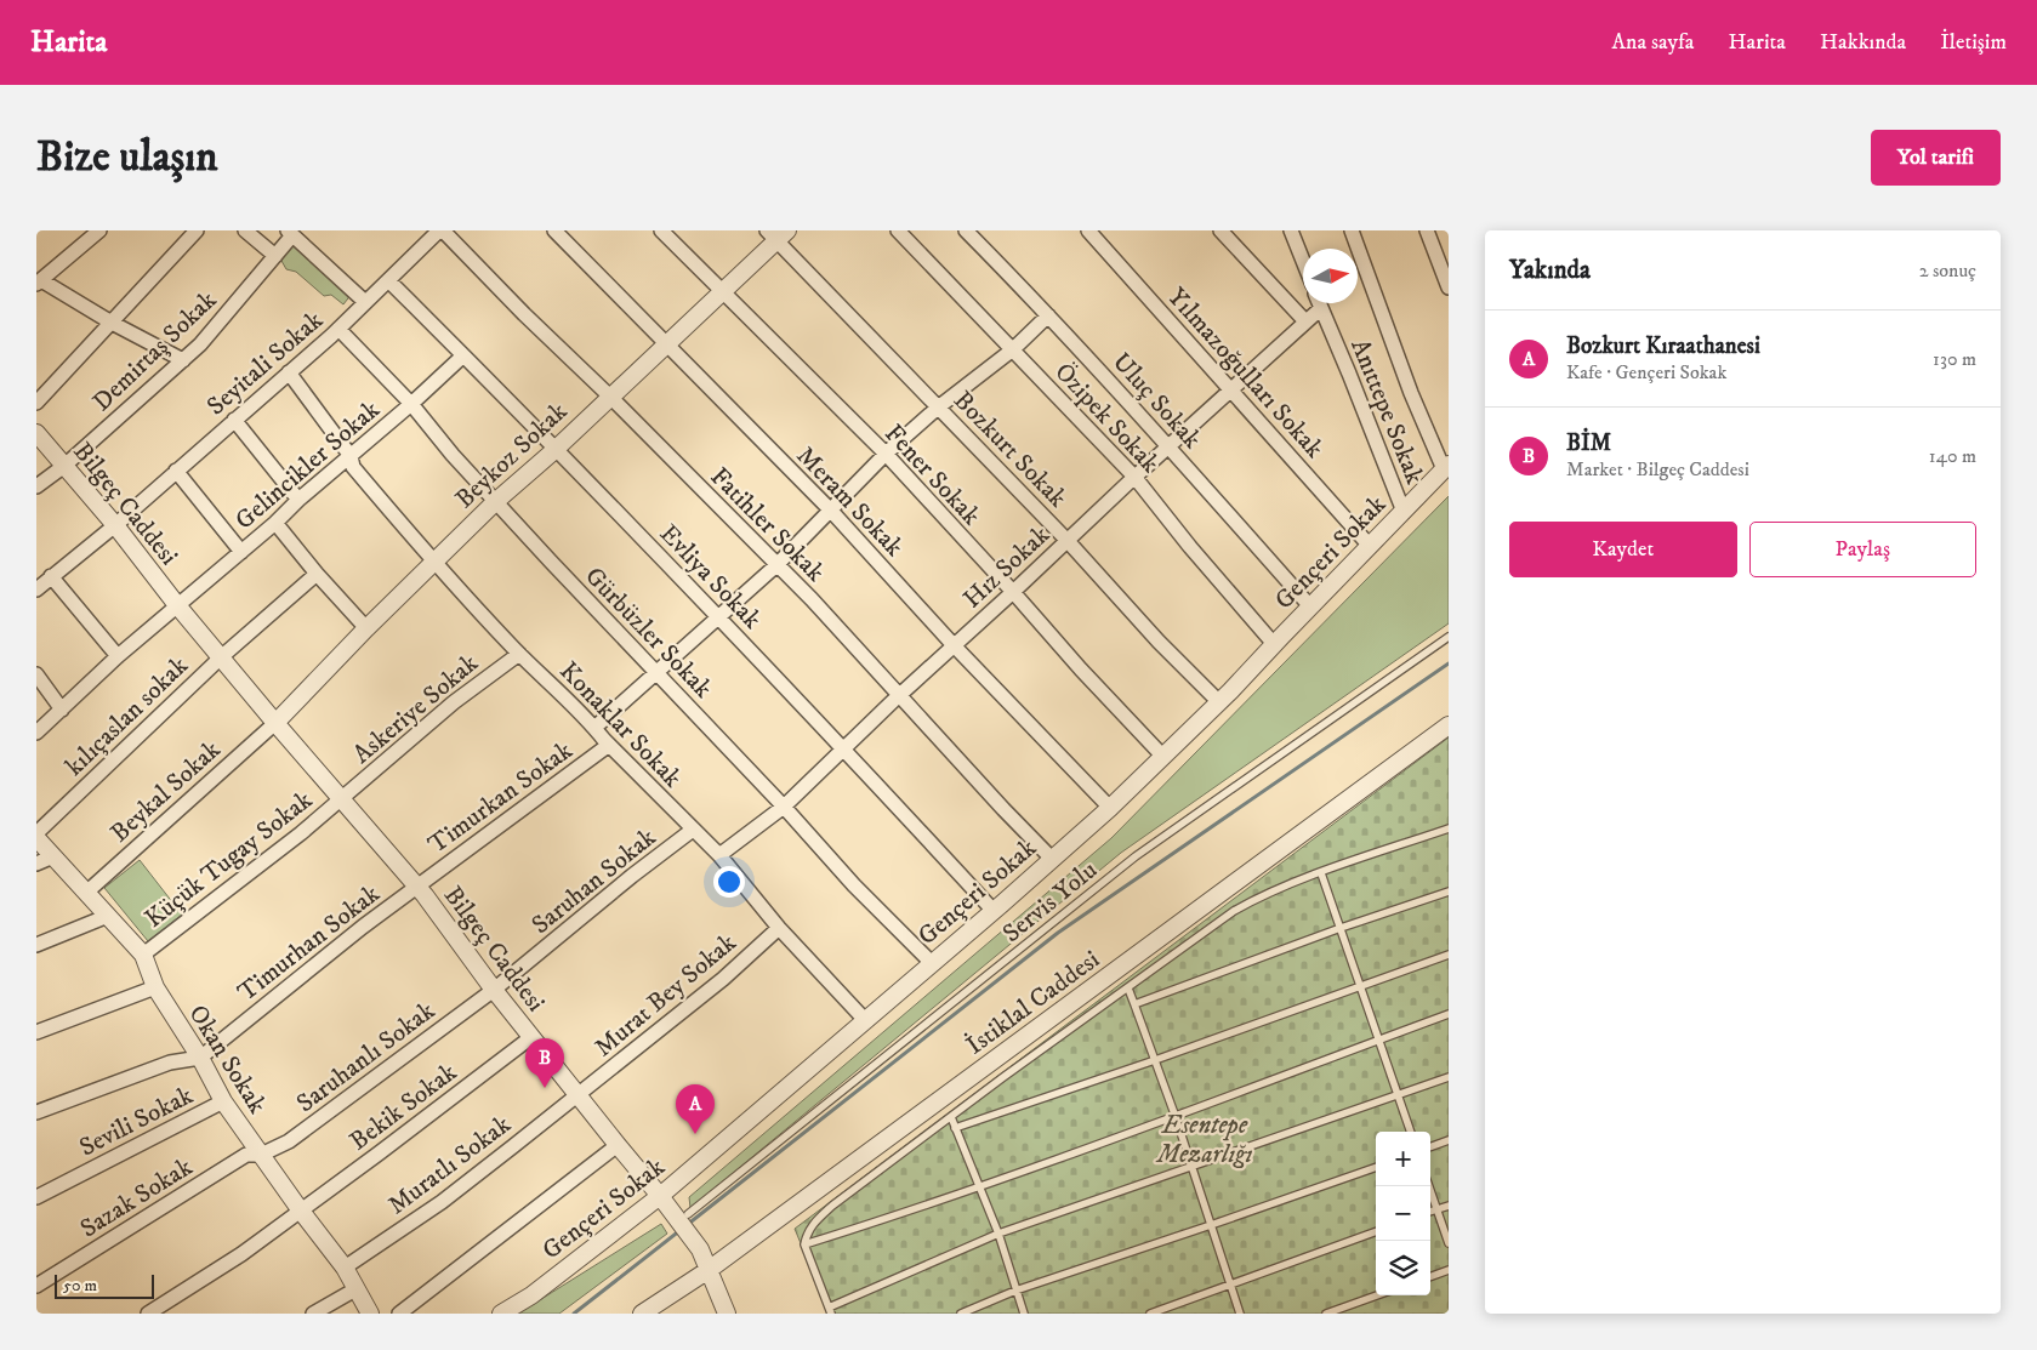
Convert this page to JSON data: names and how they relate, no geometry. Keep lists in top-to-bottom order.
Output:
{
  "streets": {
    "street": [
      "Demirtaş Sokak",
      "Seyitali Sokak",
      "Yılmazoğulları Sokak",
      "Uluç Sokak",
      "Anıttepe Sokak",
      "Özipek Sokak",
      "Bozkurt Sokak",
      "Beykoz Sokak",
      "Gelincikler Sokak",
      "Fener Sokak",
      "Meram Sokak",
      "Bilgeç Caddesi",
      "Fatihler Sokak",
      "Gençeri Sokak",
      "Hız Sokak",
      "Evliya Sokak",
      "Gürbüzler Sokak",
      "Askeriye Sokak",
      "kılıçaslan sokak",
      "Konaklar Sokak",
      "Beykal Sokak",
      "Timurkan Sokak",
      "Küçük Tugay Sokak",
      "Saruhan Sokak",
      "Timurhan Sokak",
      "Murat Bey Sokak",
      "İstiklal Caddesi",
      "Saruhanlı Sokak",
      "Okan Sokak",
      "Bekik Sokak",
      "Sevili Sokak",
      "Muratlı Sokak",
      "Sazak Sokak"
    ],
    "lane": ["Servis Yolu"]
  },
  "crossings": [
    ["Demirtaş Sokak", "Bilgeç Caddesi"],
    ["Seyitali Sokak", "Bilgeç Caddesi"],
    ["Seyitali Sokak", "Fatihler Sokak"],
    ["Seyitali Sokak", "Evliya Sokak"],
    ["Seyitali Sokak", "Gürbüzler Sokak"],
    ["Seyitali Sokak", "Konaklar Sokak"],
    ["Yılmazoğulları Sokak", "Gençeri Sokak"],
    ["Yılmazoğulları Sokak", "Hız Sokak"],
    ["Uluç Sokak", "Gençeri Sokak"],
    ["Uluç Sokak", "Hız Sokak"],
    ["Anıttepe Sokak", "Gençeri Sokak"],
    ["Anıttepe Sokak", "Hız Sokak"],
    ["Özipek Sokak", "Gençeri Sokak"],
    ["Özipek Sokak", "Hız Sokak"],
    ["Bozkurt Sokak", "Beykoz Sokak"],
    ["Bozkurt Sokak", "Gençeri Sokak"],
    ["Bozkurt Sokak", "Hız Sokak"],
    ["Beykoz Sokak", "Fener Sokak"],
    ["Beykoz Sokak", "Meram Sokak"],
    ["Beykoz Sokak", "Bilgeç Caddesi"],
    ["Beykoz Sokak", "Fatihler Sokak"],
    ["Beykoz Sokak", "Evliya Sokak"],
    ["Beykoz Sokak", "Gürbüzler Sokak"],
    ["Beykoz Sokak", "Konaklar Sokak"],
    ["Beykoz Sokak", "Beykal Sokak"],
    ["Gelincikler Sokak", "Bilgeç Caddesi"],
    ["Gelincikler Sokak", "Evliya Sokak"],
    ["Gelincikler Sokak", "Gürbüzler Sokak"],
    ["Gelincikler Sokak", "Konaklar Sokak"],
    ["Fener Sokak", "Gençeri Sokak"],
    ["Fener Sokak", "Hız Sokak"],
    ["Meram Sokak", "Gençeri Sokak"],
    ["Meram Sokak", "Hız Sokak"],
    ["Bilgeç Caddesi", "Gençeri Sokak"],
    ["Bilgeç Caddesi", "Askeriye Sokak"],
    ["Bilgeç Caddesi", "kılıçaslan sokak"],
    ["Bilgeç Caddesi", "Beykal Sokak"],
    ["Bilgeç Caddesi", "Timurkan Sokak"],
    ["Bilgeç Caddesi", "Küçük Tugay Sokak"],
    ["Bilgeç Caddesi", "Saruhan Sokak"],
    ["Bilgeç Caddesi", "Servis Yolu"],
    ["Bilgeç Caddesi", "Timurhan Sokak"],
    ["Bilgeç Caddesi", "Murat Bey Sokak"],
    ["Bilgeç Caddesi", "İstiklal Caddesi"],
    ["Bilgeç Caddesi", "Saruhanlı Sokak"],
    ["Bilgeç Caddesi", "Bekik Sokak"],
    ["Bilgeç Caddesi", "Muratlı Sokak"],
    ["Fatihler Sokak", "Gençeri Sokak"],
    ["Fatihler Sokak", "Hız Sokak"],
    ["Gençeri Sokak", "Evliya Sokak"],
    ["Gençeri Sokak", "Gürbüzler Sokak"],
    ["Gençeri Sokak", "Konaklar Sokak"],
    ["Hız Sokak", "Evliya Sokak"],
    ["Hız Sokak", "Gürbüzler Sokak"],
    ["Hız Sokak", "Konaklar Sokak"],
    ["Askeriye Sokak", "Konaklar Sokak"],
    ["Askeriye Sokak", "Küçük Tugay Sokak"],
    ["Konaklar Sokak", "Timurkan Sokak"],
    ["Konaklar Sokak", "Saruhan Sokak"],
    ["Konaklar Sokak", "Murat Bey Sokak"],
    ["Beykal Sokak", "Okan Sokak"],
    ["Timurkan Sokak", "Timurhan Sokak"],
    ["Küçük Tugay Sokak", "Okan Sokak"],
    ["Saruhan Sokak", "Saruhanlı Sokak"],
    ["Timurhan Sokak", "Okan Sokak"],
    ["Murat Bey Sokak", "Muratlı Sokak"],
    ["Saruhanlı Sokak", "Okan Sokak"],
    ["Saruhanlı Sokak", "Sazak Sokak"],
    ["Okan Sokak", "Bekik Sokak"],
    ["Okan Sokak", "Sevili Sokak"],
    ["Okan Sokak", "Muratlı Sokak"],
    ["Okan Sokak", "Sazak Sokak"]
  ],
  "parks": ["Esentepe Mezarlığı"],
  "scale_bar": "50 m",
  "north": "right",
  "page": {
    "header": "Harita",
    "nav": [
      "Ana sayfa",
      "Harita",
      "Hakkında",
      "İletişim"
    ],
    "buttons": [
      "Yol tarifi",
      ["Kaydet", "Paylaş"]
    ],
    "title": "Bize ulaşın",
    "heading": ["Yakında", "2 sonuç"],
    "list": [
      {
        "mark": "A",
        "name": "Bozkurt Kıraathanesi",
        "note": "Kafe · Gençeri Sokak",
        "value": "130 m"
      },
      {
        "mark": "B",
        "name": "BİM",
        "note": "Market · Bilgeç Caddesi",
        "value": "140 m"
      }
    ],
    "pins": ["B", "A"],
    "map_buttons": ["+", "−"],
    "scale": "50 m"
  }
}
